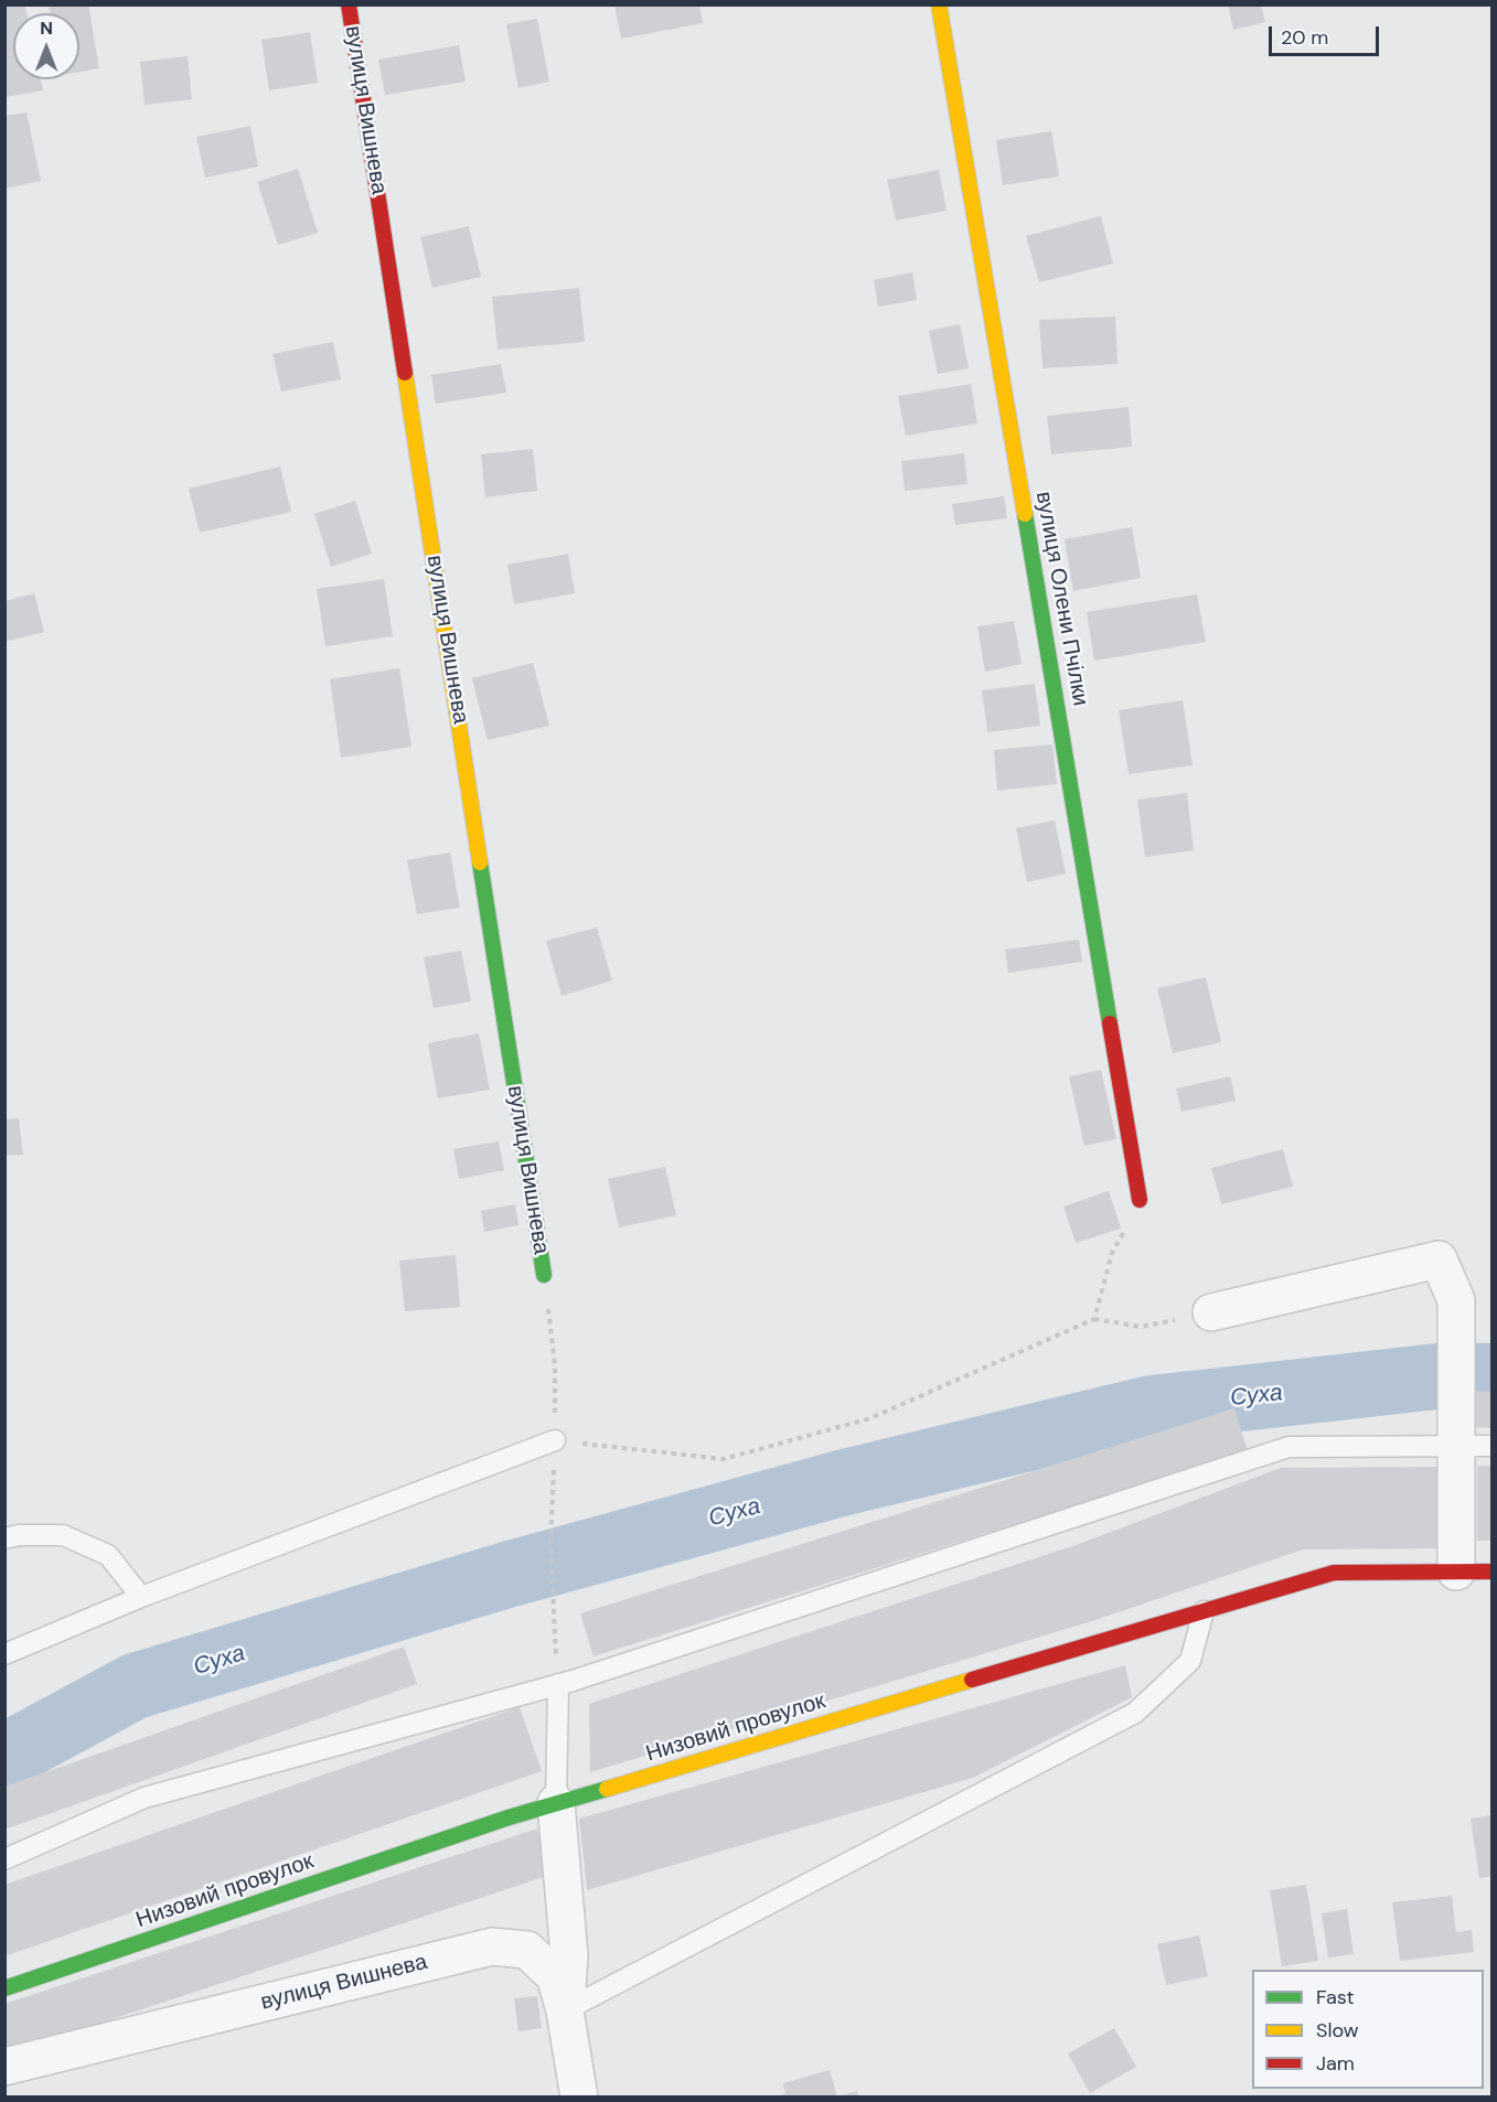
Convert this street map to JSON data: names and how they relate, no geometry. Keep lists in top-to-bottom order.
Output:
{
  "streets": {
    "street": ["вулиця Вишнева", "вулиця Олени Пчілки", "Низовий провулок"]
  },
  "water": ["Суха"],
  "legend": ["Fast", "Slow", "Jam"],
  "scale_bar": "20 m",
  "north": "top"
}
